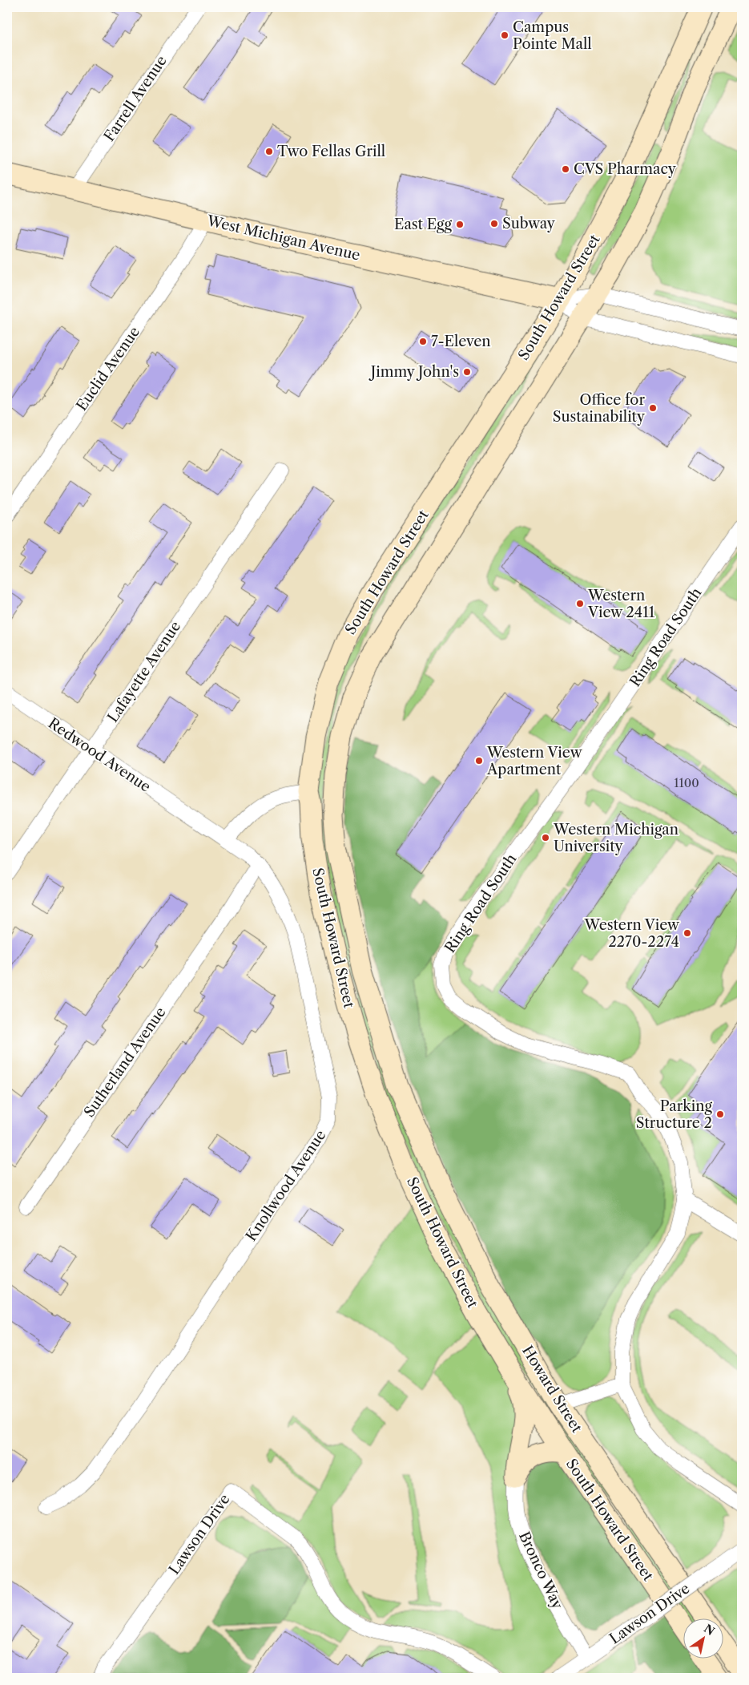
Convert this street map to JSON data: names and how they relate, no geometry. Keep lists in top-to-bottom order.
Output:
{
  "streets": {
    "street": [
      "Farrell Avenue",
      "West Michigan Avenue",
      "South Howard Street",
      "Euclid Avenue",
      "Ring Road South",
      "Lafayette Avenue",
      "Redwood Avenue",
      "Sutherland Avenue",
      "Knollwood Avenue",
      "Howard Street",
      "Lawson Drive",
      "Bronco Way"
    ]
  },
  "crossings": [
    ["Farrell Avenue", "West Michigan Avenue"],
    ["West Michigan Avenue", "South Howard Street"],
    ["West Michigan Avenue", "Euclid Avenue"],
    ["South Howard Street", "Howard Street"],
    ["Lafayette Avenue", "Redwood Avenue"],
    ["Redwood Avenue", "Knollwood Avenue"],
    ["Sutherland Avenue", "Knollwood Avenue"],
    ["Lawson Drive", "Bronco Way"]
  ],
  "places": [
    "Campus Pointe Mall",
    "Two Fellas Grill",
    "CVS Pharmacy",
    "Subway",
    "East Egg",
    "7-Eleven",
    "Jimmy John's",
    "Office for Sustainability",
    "Western View 2411",
    "Western View Apartment",
    "Western Michigan University",
    "Western View 2270-2274",
    "Parking Structure 2"
  ],
  "house_numbers": ["1100"],
  "north": "top right"
}
